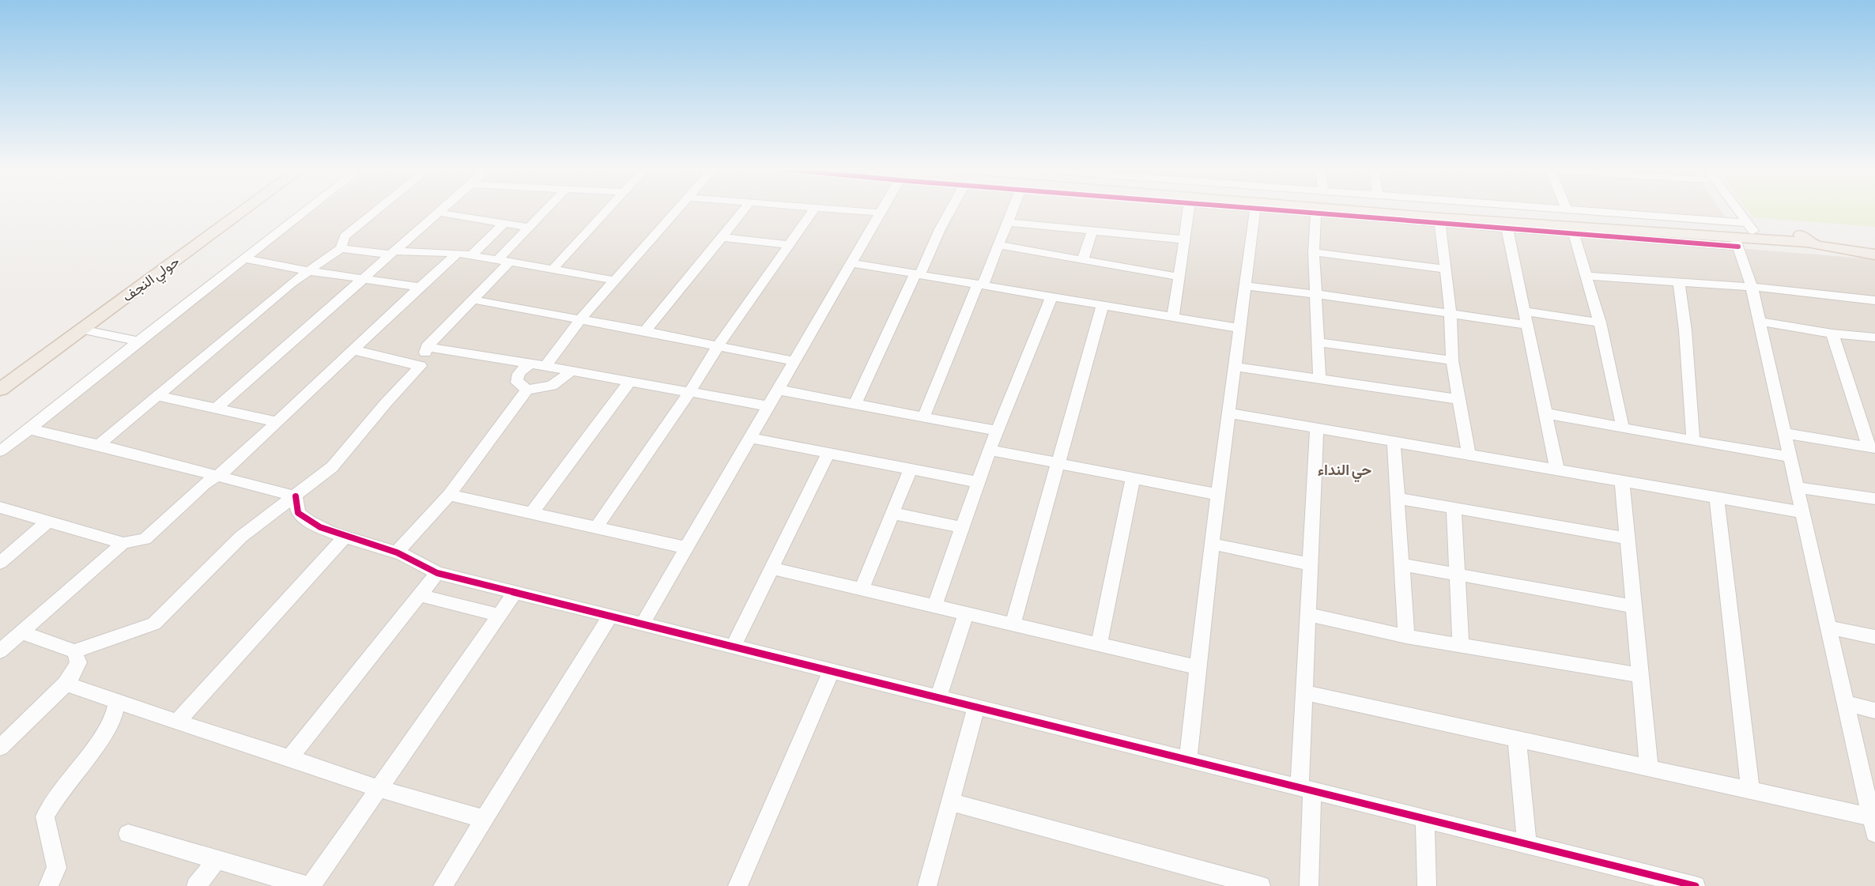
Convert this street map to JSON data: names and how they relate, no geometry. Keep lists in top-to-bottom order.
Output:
{
  "streets": {
    "main road": ["حولي النجف"]
  },
  "districts": ["حي النداء"]
}
